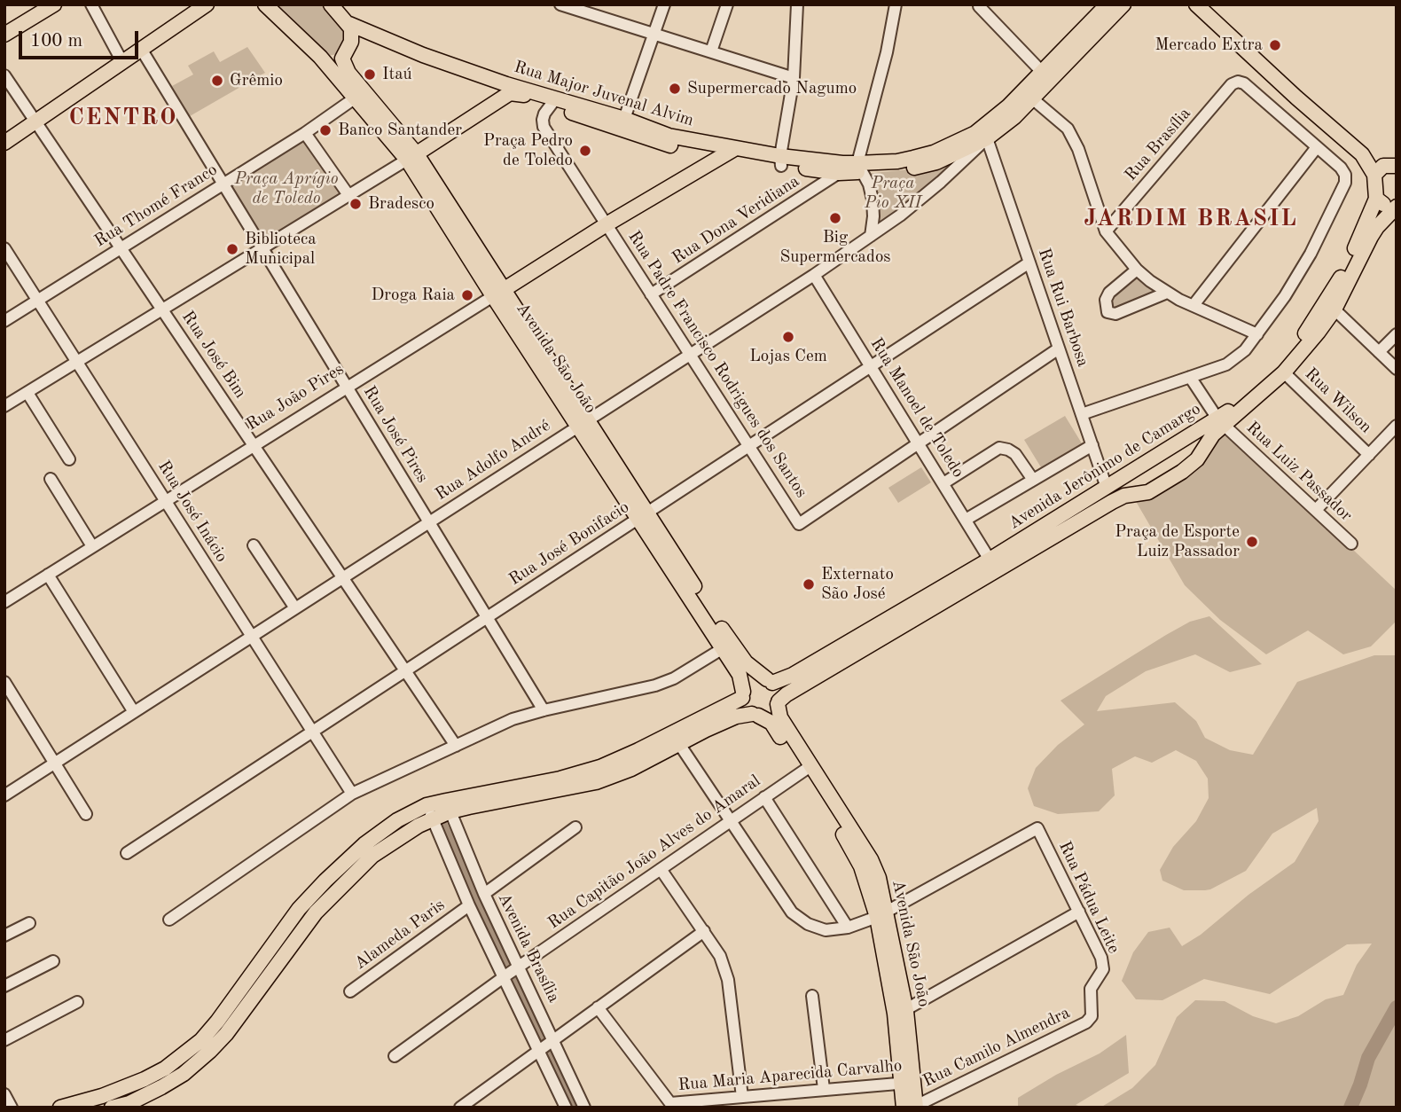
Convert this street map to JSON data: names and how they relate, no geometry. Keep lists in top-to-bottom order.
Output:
{
  "streets": {
    "main road": [
      "Rua Major Juvenal Alvim",
      "Avenida São João",
      "Rua João Pires",
      "Avenida Jerônimo de Camargo"
    ],
    "street": [
      "Rua Brasília",
      "Rua Thomé Franco",
      "Rua Dona Veridiana",
      "Rua Rui Barbosa",
      "Rua José Bim",
      "Rua Padre Francisco Rodrigues dos Santos",
      "Rua Wilson",
      "Rua Manoel de Toledo",
      "Rua José Pires",
      "Rua Adolfo André",
      "Rua Luiz Passador",
      "Rua José Inácio",
      "Rua José Bonifacio",
      "Rua Capitão João Alves do Amaral",
      "Rua Pádua Leite",
      "Alameda Paris",
      "Avenida Brasília",
      "Rua Camilo Almendra",
      "Rua Maria Aparecida Carvalho"
    ]
  },
  "crossings": [
    ["Rua Major Juvenal Alvim", "Rua Dona Veridiana"],
    ["Rua Major Juvenal Alvim", "Rua Padre Francisco Rodrigues dos Santos"],
    ["Rua Thomé Franco", "Rua José Bim"],
    ["Rua Thomé Franco", "Avenida São João"],
    ["Rua Thomé Franco", "Rua José Pires"],
    ["Rua Thomé Franco", "Rua José Inácio"],
    ["Rua Dona Veridiana", "Rua Padre Francisco Rodrigues dos Santos"],
    ["Rua Rui Barbosa", "Rua Adolfo André"],
    ["Rua Rui Barbosa", "Avenida Jerônimo de Camargo"],
    ["Rua Rui Barbosa", "Rua José Bonifacio"],
    ["Rua José Bim", "Rua João Pires"],
    ["Rua José Bim", "Rua Adolfo André"],
    ["Rua José Bim", "Rua José Bonifacio"],
    ["Avenida São João", "Rua João Pires"],
    ["Avenida São João", "Rua Adolfo André"],
    ["Avenida São João", "Avenida Jerônimo de Camargo"],
    ["Avenida São João", "Rua José Bonifacio"],
    ["Avenida São João", "Rua Capitão João Alves do Amaral"],
    ["Avenida São João", "Rua Pádua Leite"],
    ["Avenida São João", "Rua Camilo Almendra"],
    ["Avenida São João", "Rua Maria Aparecida Carvalho"],
    ["Rua Padre Francisco Rodrigues dos Santos", "Rua João Pires"],
    ["Rua Padre Francisco Rodrigues dos Santos", "Rua Manoel de Toledo"],
    ["Rua Padre Francisco Rodrigues dos Santos", "Rua Adolfo André"],
    ["Rua Padre Francisco Rodrigues dos Santos", "Rua José Bonifacio"],
    ["Rua João Pires", "Rua José Pires"],
    ["Rua João Pires", "Rua José Inácio"],
    ["Rua Manoel de Toledo", "Rua Adolfo André"],
    ["Rua Manoel de Toledo", "Avenida Jerônimo de Camargo"],
    ["Rua Manoel de Toledo", "Rua José Bonifacio"],
    ["Rua José Pires", "Rua Adolfo André"],
    ["Rua José Pires", "Rua José Bonifacio"],
    ["Rua Adolfo André", "Rua José Inácio"],
    ["Avenida Jerônimo de Camargo", "Rua Luiz Passador"],
    ["Rua José Inácio", "Rua José Bonifacio"],
    ["Rua Capitão João Alves do Amaral", "Avenida Brasília"],
    ["Rua Pádua Leite", "Rua Camilo Almendra"],
    ["Alameda Paris", "Avenida Brasília"]
  ],
  "districts": ["CENTRO", "JARDIM BRASIL"],
  "parks": ["Praça Aprígio de Toledo", "Praça Pio XII"],
  "places": [
    "Mercado Extra",
    "Itaú",
    "Grêmio",
    "Supermercado Nagumo",
    "Banco Santander",
    "Praça Pedro de Toledo",
    "Bradesco",
    "Big Supermercados",
    "Biblioteca Municipal",
    "Droga Raia",
    "Lojas Cem",
    "Praça de Esporte Luiz Passador",
    "Externato São José"
  ],
  "scale_bar": "100 m"
}
